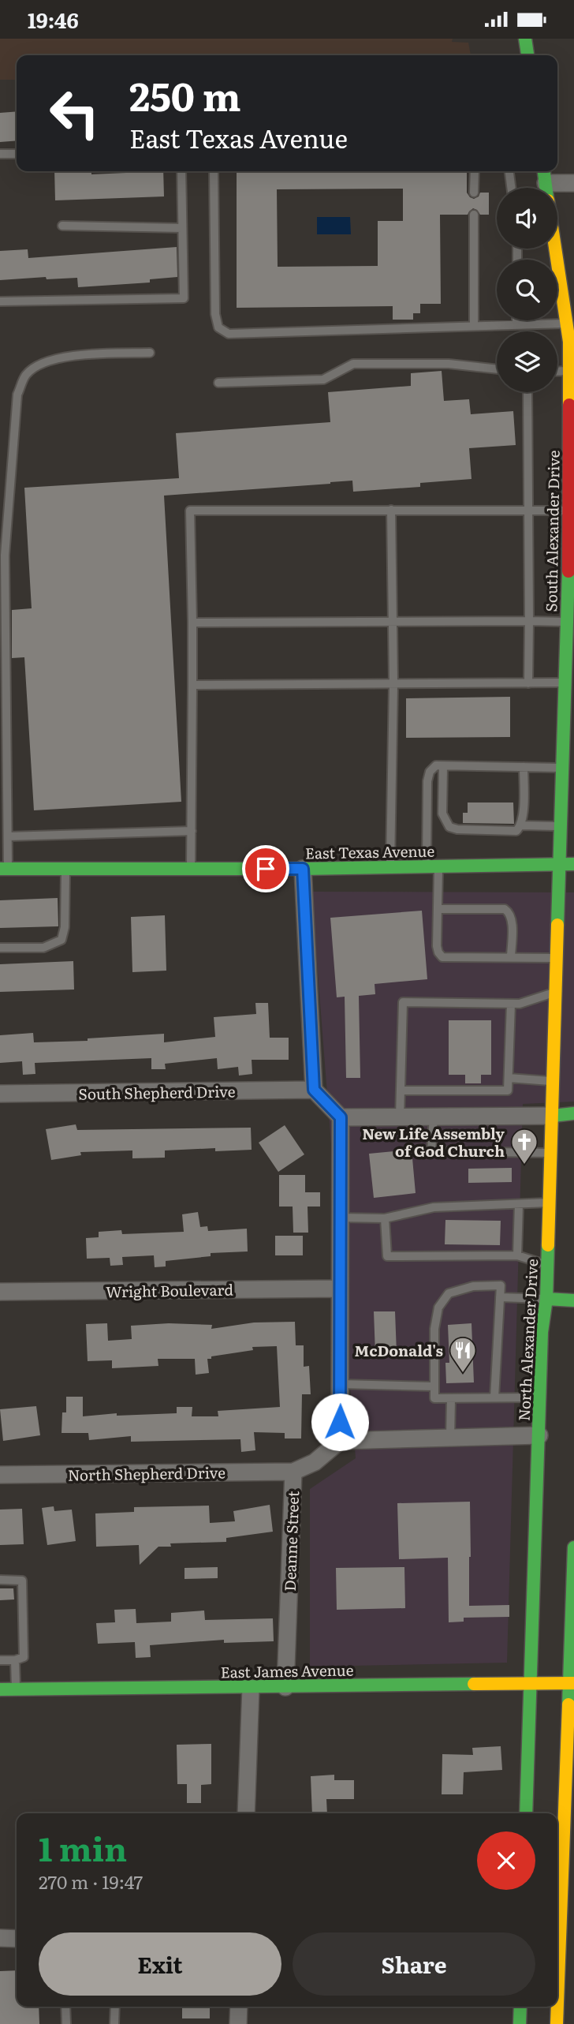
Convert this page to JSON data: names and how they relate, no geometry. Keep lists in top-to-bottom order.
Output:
{
  "streets": {
    "main road": [
      "South Alexander Drive",
      "East Texas Avenue",
      "North Alexander Drive",
      "East James Avenue"
    ],
    "street": [
      "South Shepherd Drive",
      "Wright Boulevard",
      "North Shepherd Drive",
      "Deanne Street"
    ]
  },
  "crossings": [
    ["South Alexander Drive", "East Texas Avenue"],
    ["South Alexander Drive", "North Alexander Drive"],
    ["East Texas Avenue", "North Alexander Drive"],
    ["North Alexander Drive", "East James Avenue"],
    ["North Shepherd Drive", "Deanne Street"],
    ["Deanne Street", "East James Avenue"]
  ],
  "places": {
    "church": ["New Life Assembly of God Church"],
    "restaurant": ["McDonald's"]
  },
  "page": {
    "status": "19:46",
    "turn": ["250 m", "East Texas Avenue"],
    "heading": ["1 min", "270 m · 19:47"],
    "buttons": ["Exit", "Share"]
  }
}
